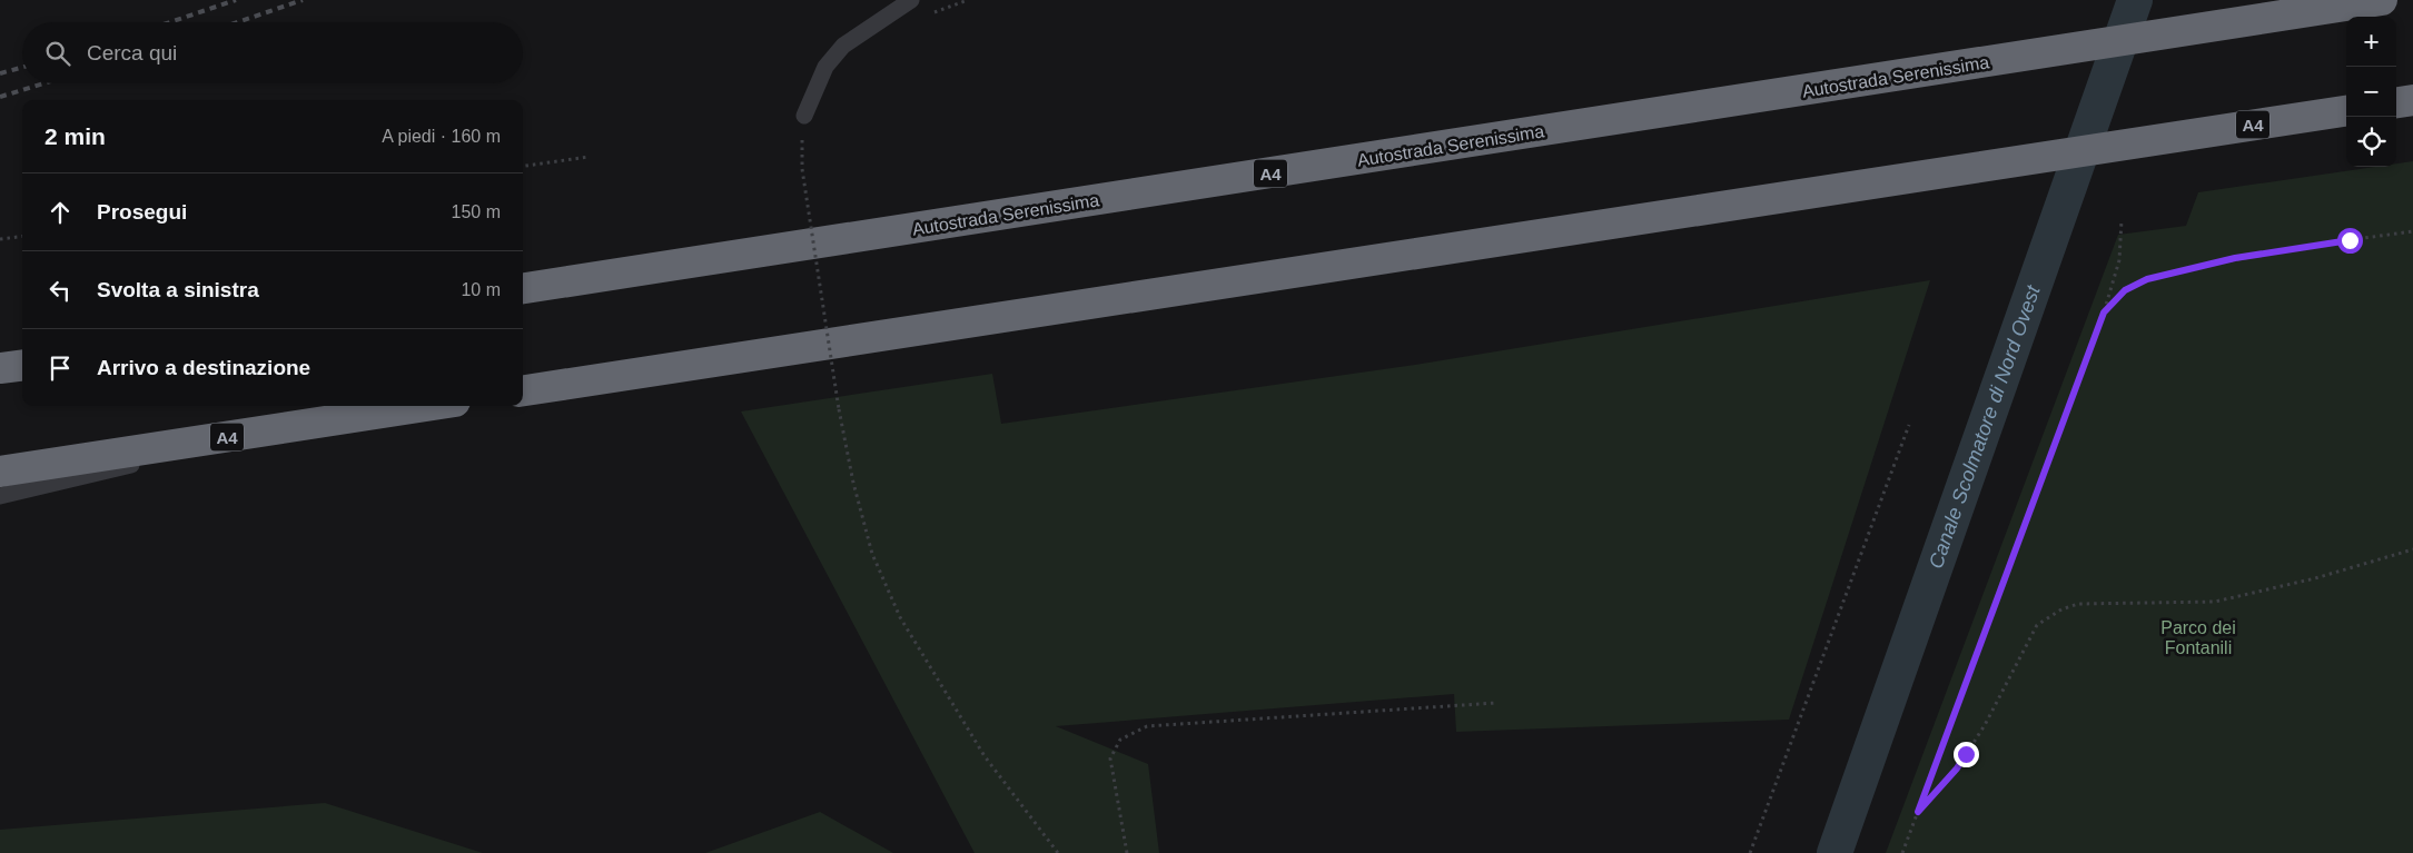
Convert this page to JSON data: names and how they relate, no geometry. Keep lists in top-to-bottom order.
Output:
{
  "streets": {
    "highway": ["Autostrada Serenissima", "A4"]
  },
  "water": ["Canale Scolmatore di Nord Ovest"],
  "parks": ["Parco dei Fontanili"],
  "page": {
    "map_buttons": ["+", "−"],
    "search": "Cerca qui",
    "heading": ["2 min", "A piedi · 160 m"],
    "list": [
      ["Prosegui", "150 m"],
      ["Svolta a sinistra", "10 m"],
      "Arrivo a destinazione"
    ]
  }
}
